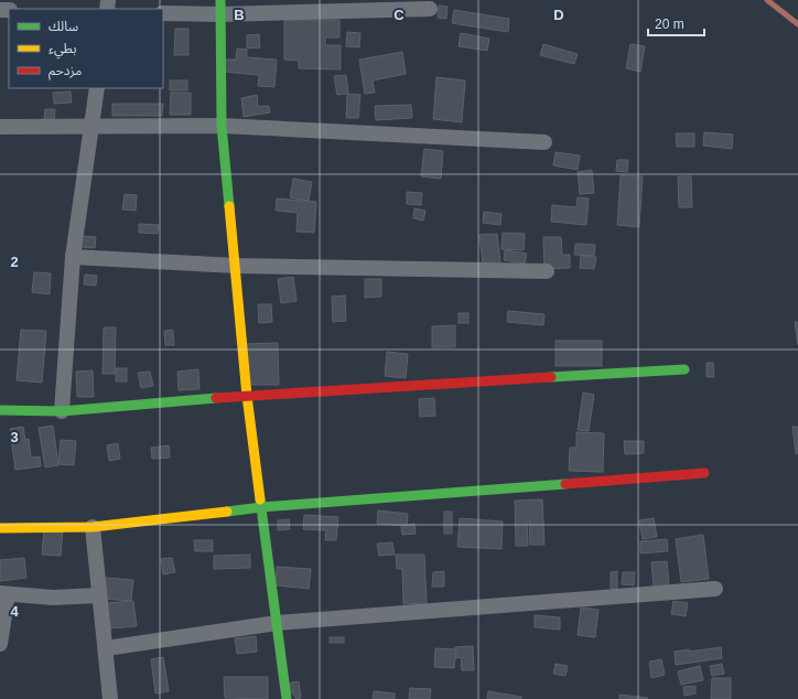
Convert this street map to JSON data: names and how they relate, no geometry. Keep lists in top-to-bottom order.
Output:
{
  "legend": ["سالك", "بطيء", "مزدحم"],
  "scale_bar": "20 m",
  "grid": {
    "columns": ["B", "C", "D"],
    "rows": ["2", "3", "4"]
  }
}
